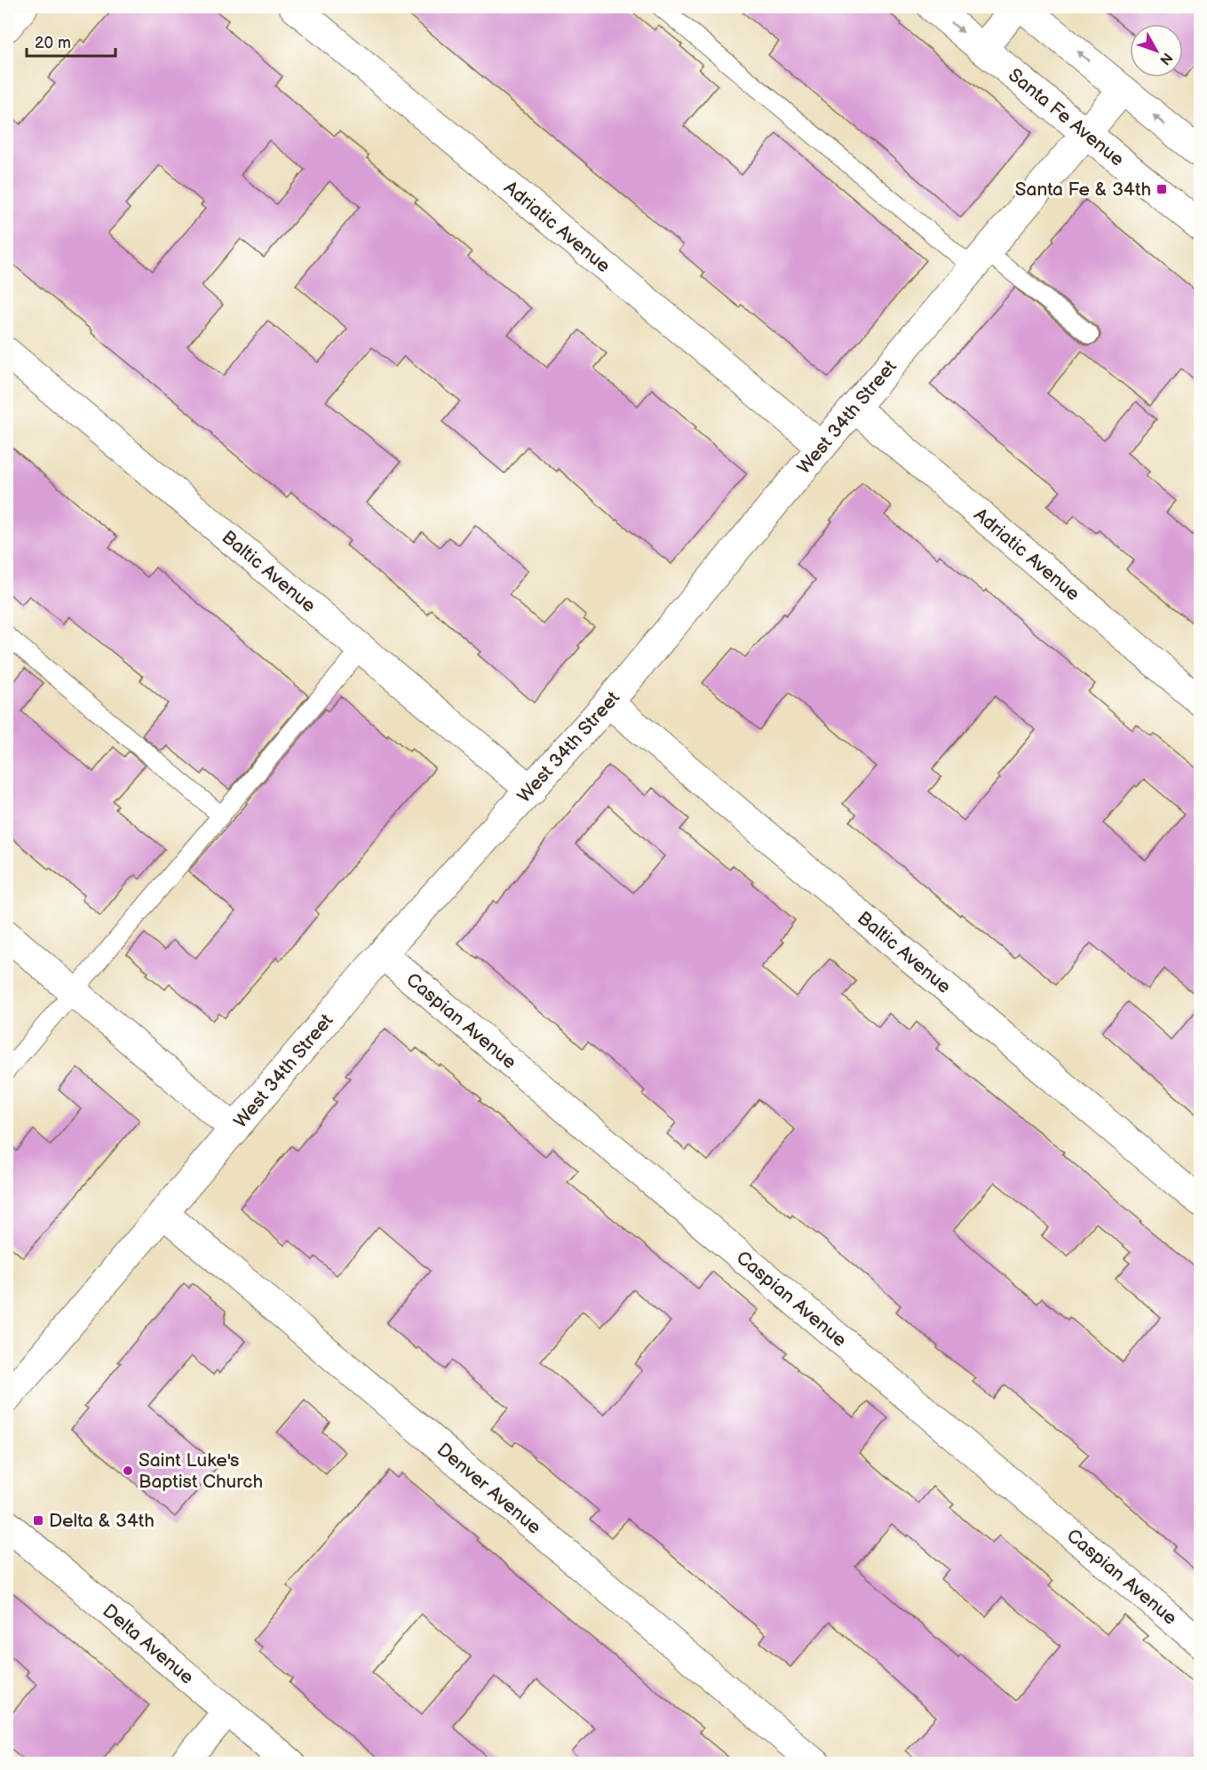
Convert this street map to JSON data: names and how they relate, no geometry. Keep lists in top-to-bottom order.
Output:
{
  "streets": {
    "street": [
      "Santa Fe Avenue",
      "Adriatic Avenue",
      "West 34th Street",
      "Baltic Avenue",
      "Caspian Avenue",
      "Denver Avenue",
      "Delta Avenue"
    ]
  },
  "crossings": [
    ["Santa Fe Avenue", "West 34th Street"],
    ["Adriatic Avenue", "West 34th Street"],
    ["West 34th Street", "Baltic Avenue"],
    ["West 34th Street", "Caspian Avenue"],
    ["West 34th Street", "Denver Avenue"]
  ],
  "places": {
    "transit": ["Santa Fe & 34th", "Delta & 34th"],
    "other": ["Saint Luke's Baptist Church"]
  },
  "scale_bar": "20 m",
  "north": "bottom right"
}
